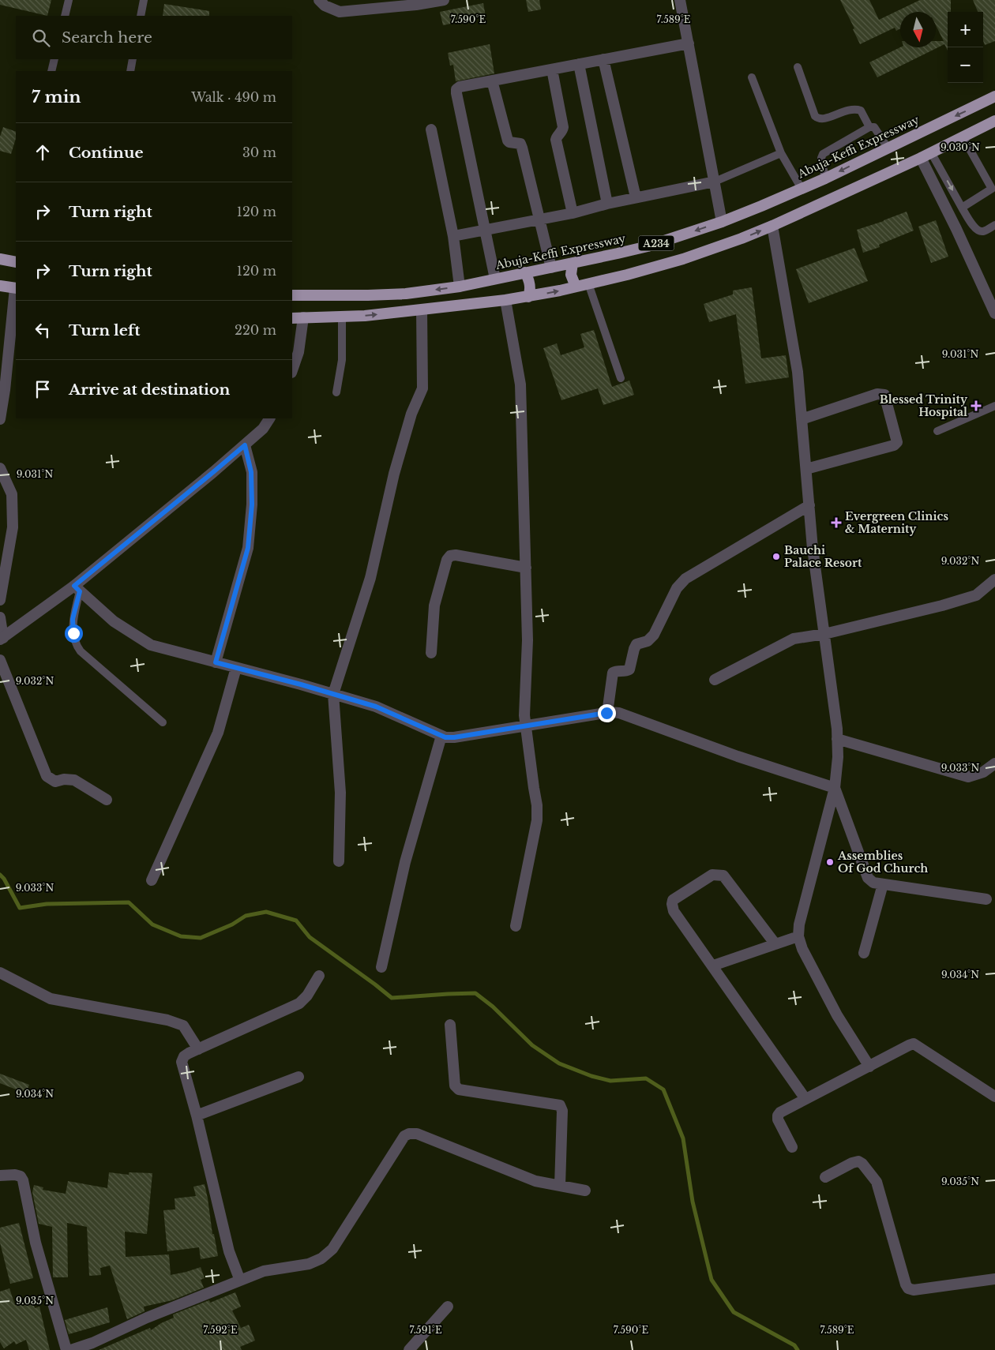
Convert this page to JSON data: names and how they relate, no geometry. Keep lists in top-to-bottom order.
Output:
{
  "streets": {
    "highway": ["Abuja-Keffi Expressway", "A234"]
  },
  "places": {
    "health": ["Blessed Trinity Hospital", "Evergreen Clinics & Maternity"],
    "other": ["Bauchi Palace Resort", "Assemblies Of God Church"]
  },
  "north": "bottom",
  "page": {
    "map_buttons": ["+", "−"],
    "search": "Search here",
    "heading": ["7 min", "Walk · 490 m"],
    "list": [
      ["Continue", "30 m"],
      ["Turn right", "120 m"],
      ["Turn right", "120 m"],
      ["Turn left", "220 m"],
      "Arrive at destination"
    ]
  },
  "coordinates": [
    "7.590°E",
    "7.589°E",
    "9.030°N",
    "9.031°N",
    "9.032°N",
    "9.033°N",
    "9.034°N",
    "9.035°N",
    "7.592°E",
    "7.591°E"
  ]
}
